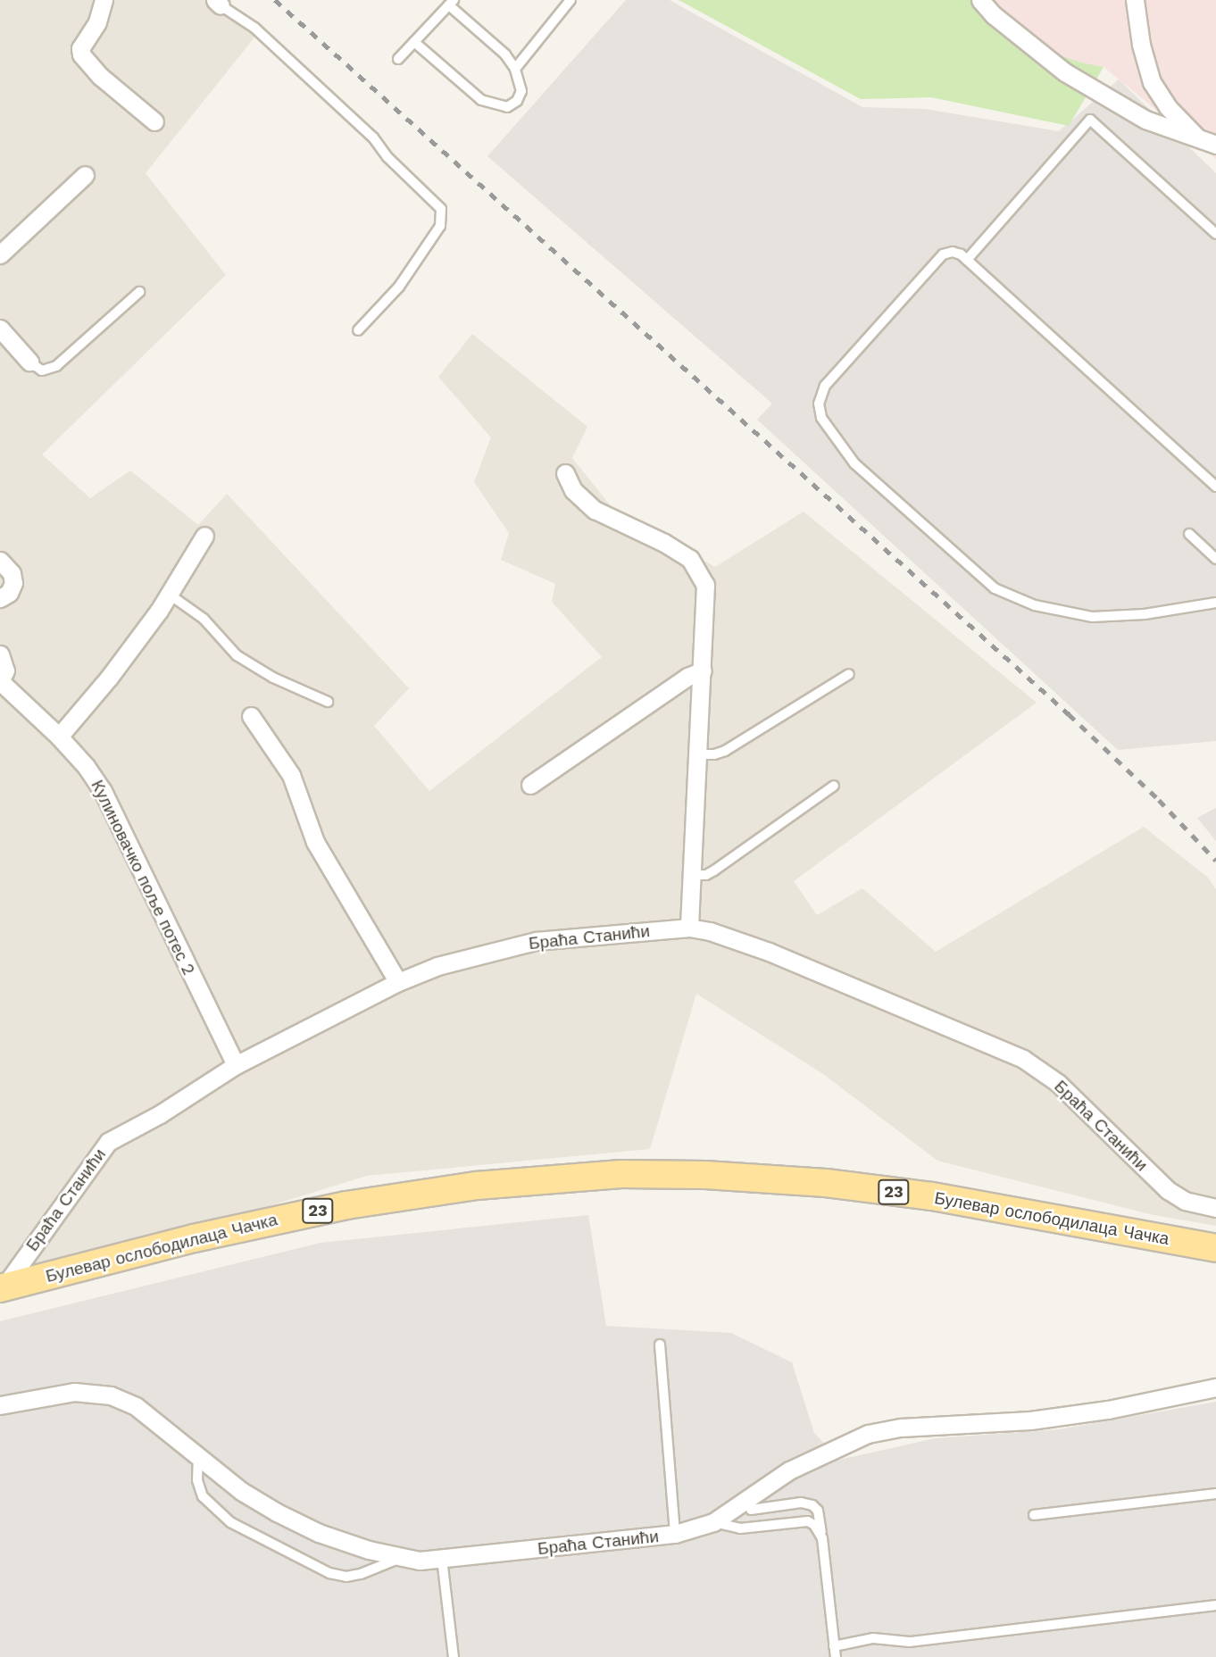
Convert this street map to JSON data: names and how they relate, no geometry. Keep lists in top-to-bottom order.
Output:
{
  "streets": {
    "main road": ["23", "Булевар ослободилаца Чачка"],
    "street": ["Кулиновачко поље потес 2", "Браћа Станићи"]
  },
  "crossings": [
    ["Кулиновачко поље потес 2", "Браћа Станићи"],
    ["Браћа Станићи", "Булевар ослободилаца Чачка"]
  ]
}
